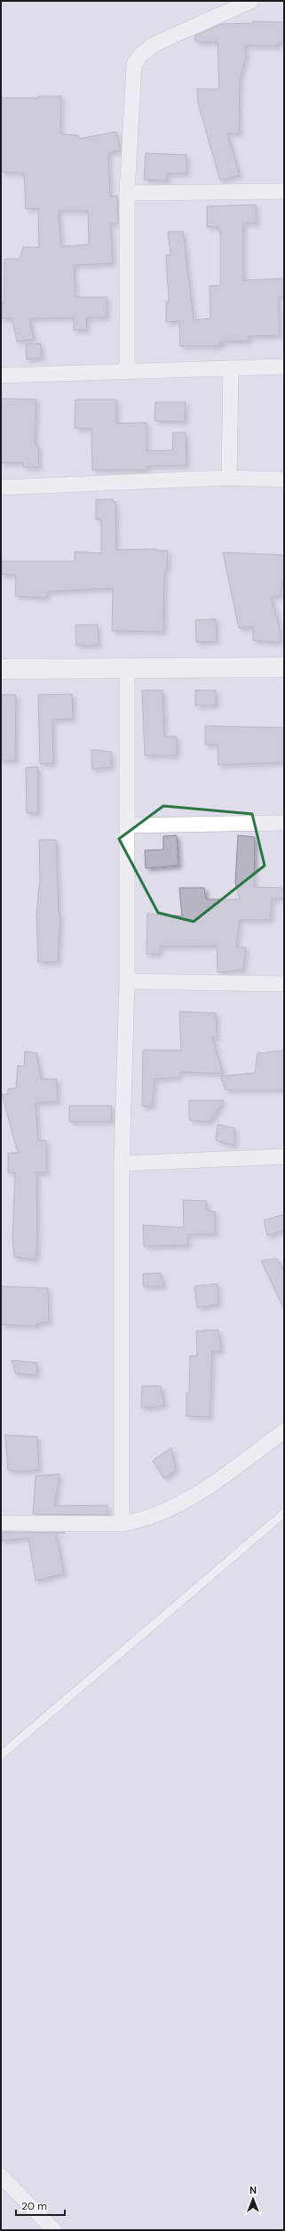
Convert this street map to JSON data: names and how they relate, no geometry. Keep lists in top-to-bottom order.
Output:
{
  "scale_bar": "20 m",
  "north": "top"
}
